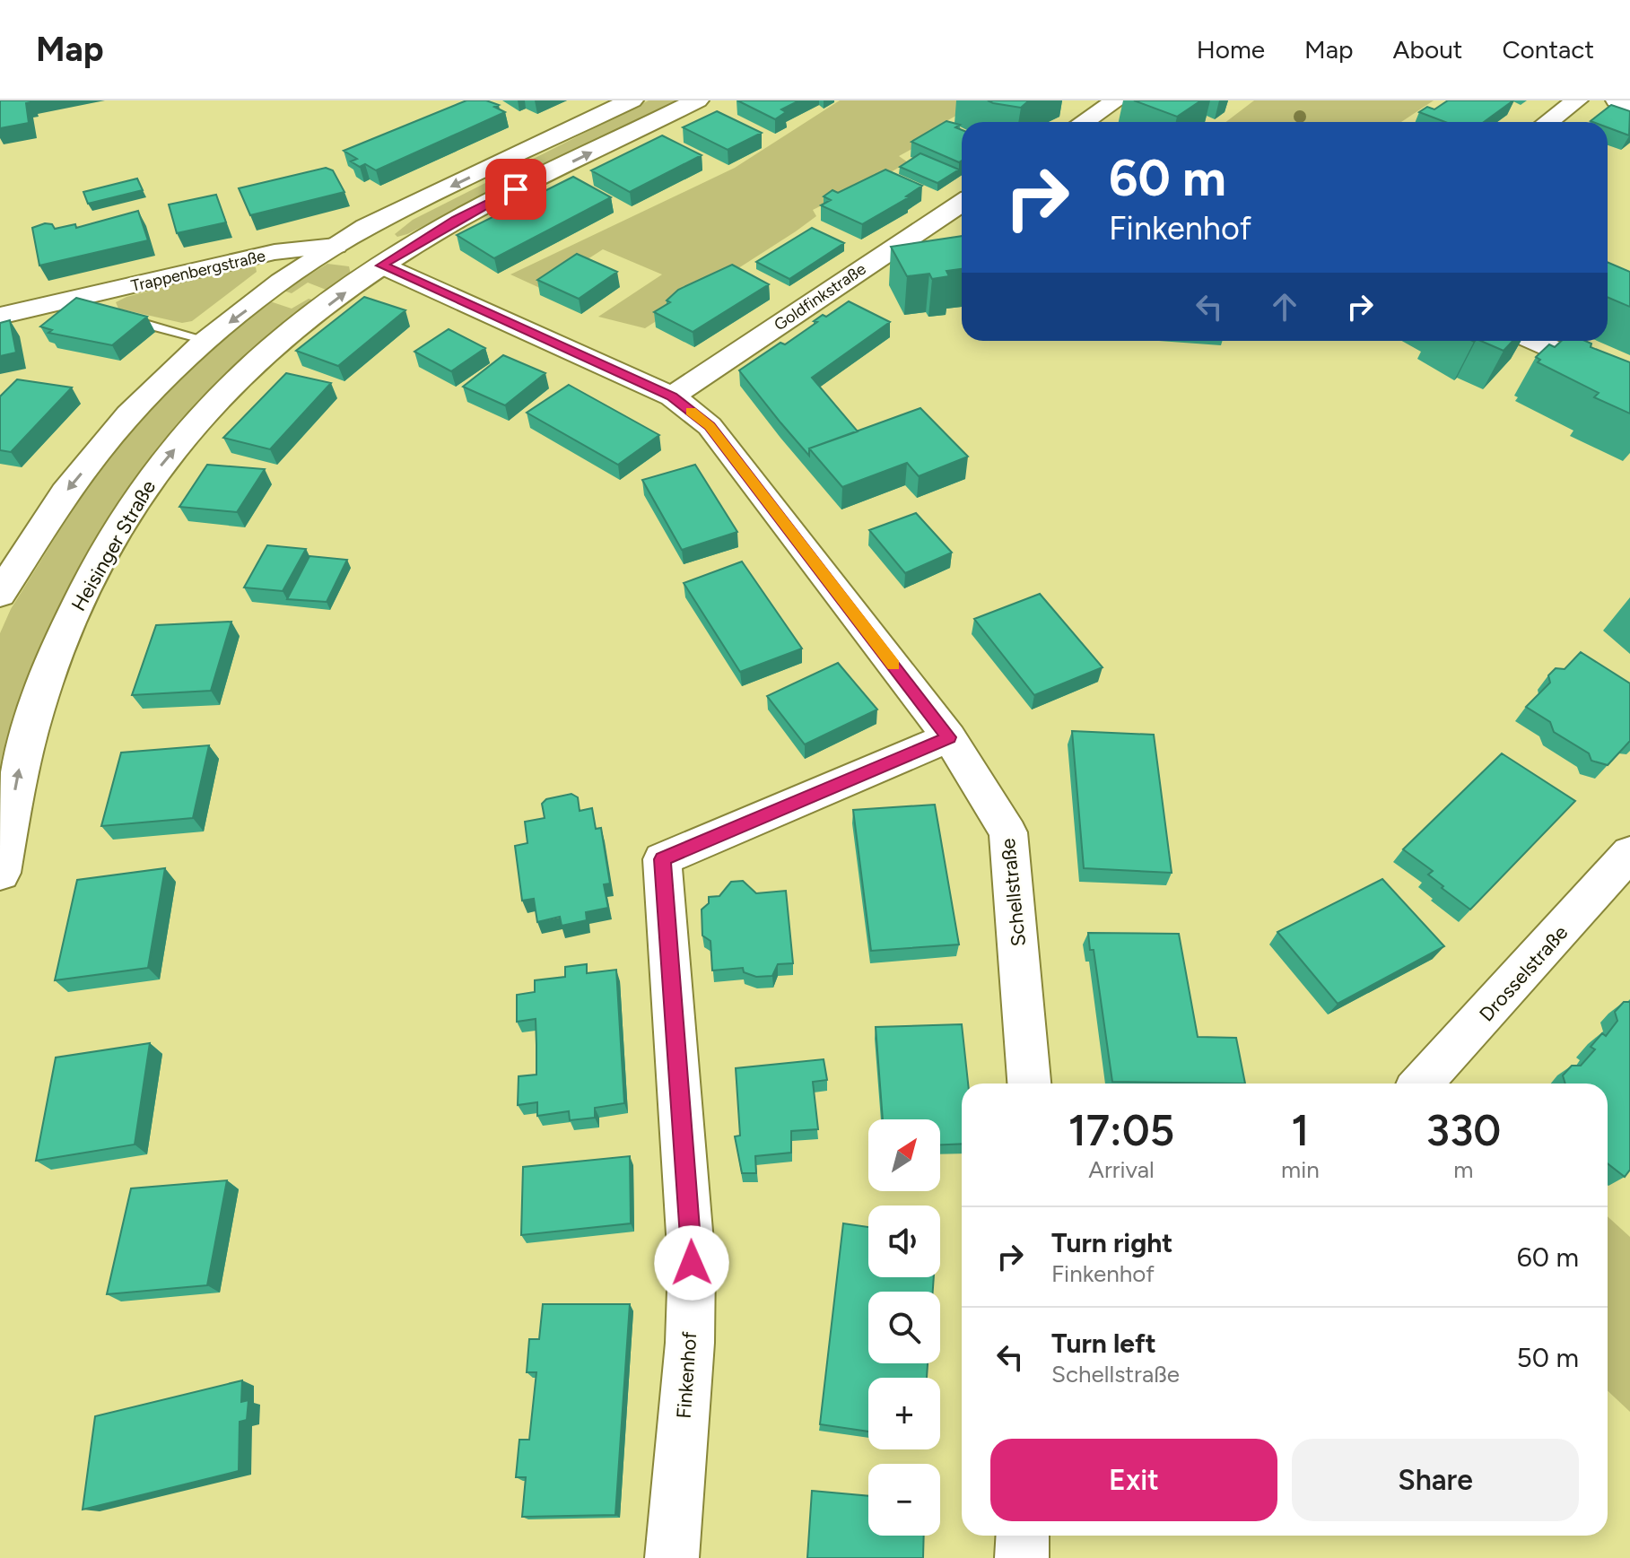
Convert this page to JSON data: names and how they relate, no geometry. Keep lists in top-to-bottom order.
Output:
{
  "streets": {
    "main road": ["Heisinger Straße"],
    "street": [
      "Trappenbergstraße",
      "Goldfinkstraße",
      "Schellstraße",
      "Drosselstraße",
      "Finkenhof"
    ]
  },
  "crossings": [
    ["Goldfinkstraße", "Schellstraße"],
    ["Heisinger Straße", "Schellstraße"],
    ["Schellstraße", "Finkenhof"]
  ],
  "north": "top right",
  "page": {
    "header": "Map",
    "nav": [
      "Home",
      "Map",
      "About",
      "Contact"
    ],
    "turn": ["60 m", "Finkenhof"],
    "eta": [
      "17:05",
      "Arrival",
      "1",
      "min",
      "330",
      "m"
    ],
    "map_buttons": ["+", "−"],
    "list": [
      {
        "name": "Turn right",
        "note": "Finkenhof",
        "value": "60 m"
      },
      {
        "name": "Turn left",
        "note": "Schellstraße",
        "value": "50 m"
      }
    ],
    "buttons": ["Exit", "Share"]
  }
}
